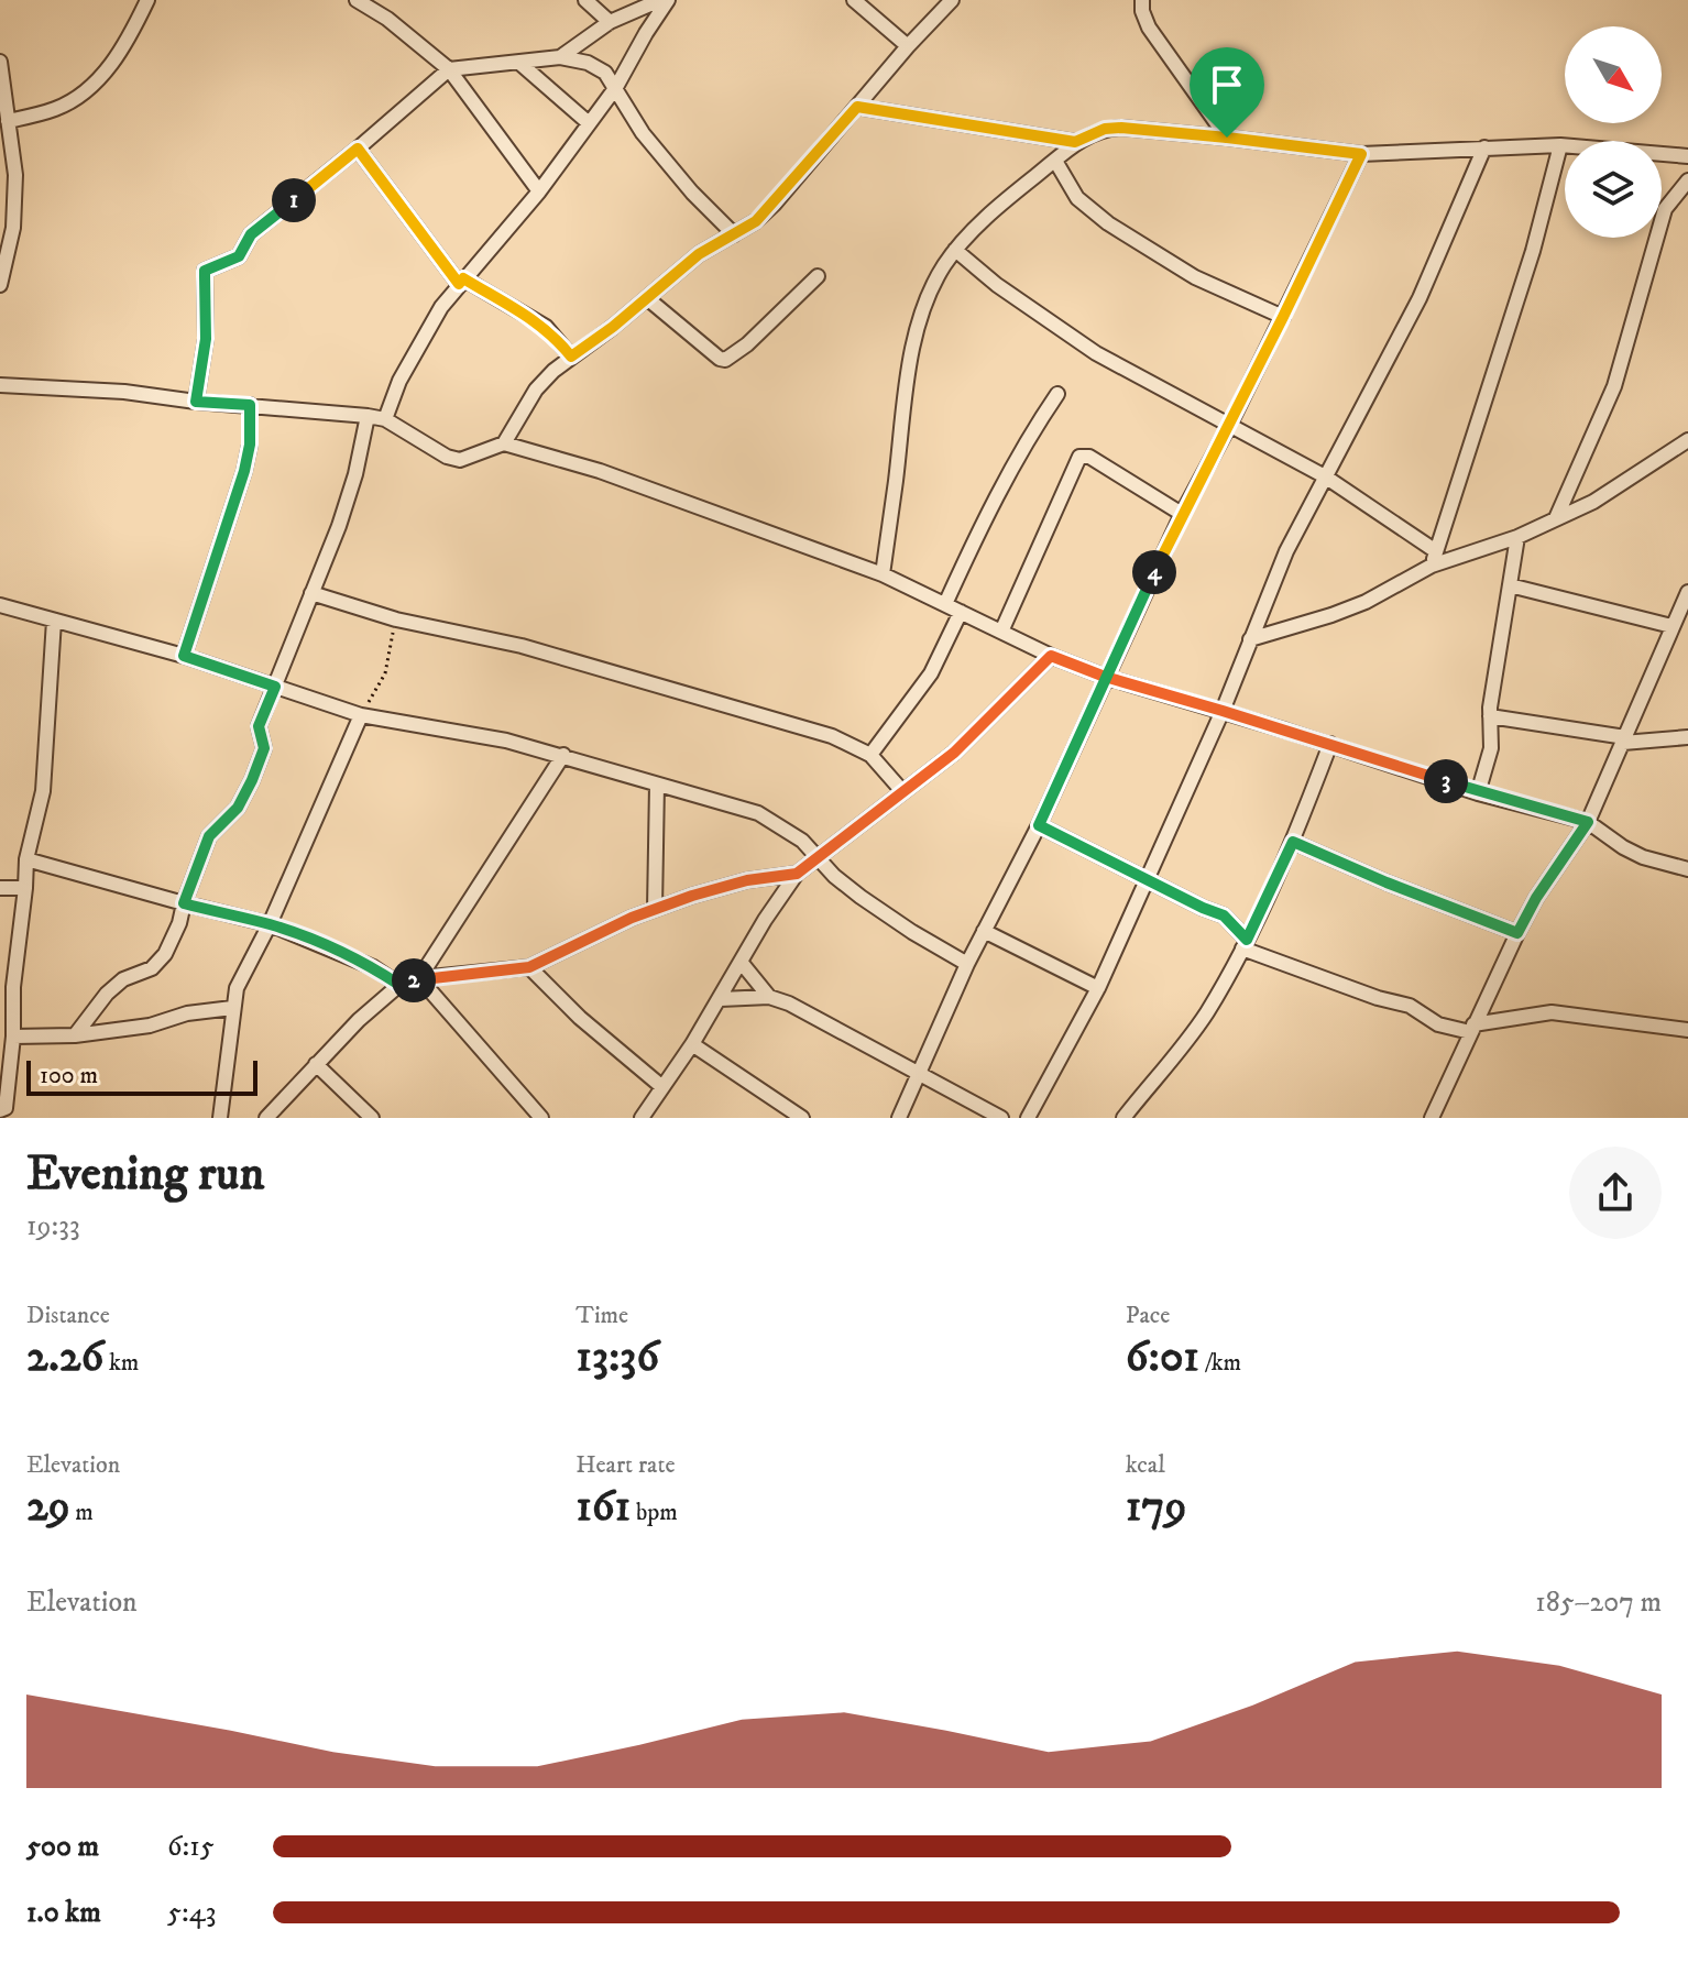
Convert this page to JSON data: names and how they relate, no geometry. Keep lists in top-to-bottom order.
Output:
{
  "scale_bar": "100 m",
  "north": "bottom right",
  "page": {
    "pins": [
      "1",
      "4",
      "3",
      "2"
    ],
    "scale": "100 m",
    "heading": ["Evening run", "19:33"],
    "stats": [
      ["Distance", "2.26 km"],
      ["Time", "13:36"],
      ["Pace", "6:01 /km"],
      ["Elevation", "29 m"],
      ["Heart rate", "161 bpm"],
      ["kcal", "179"]
    ],
    "chart": ["Elevation", "185–207 m"],
    "list": [
      {
        "name": "500 m",
        "note": "6:15"
      },
      {
        "name": "1.0 km",
        "note": "5:43"
      }
    ]
  }
}
